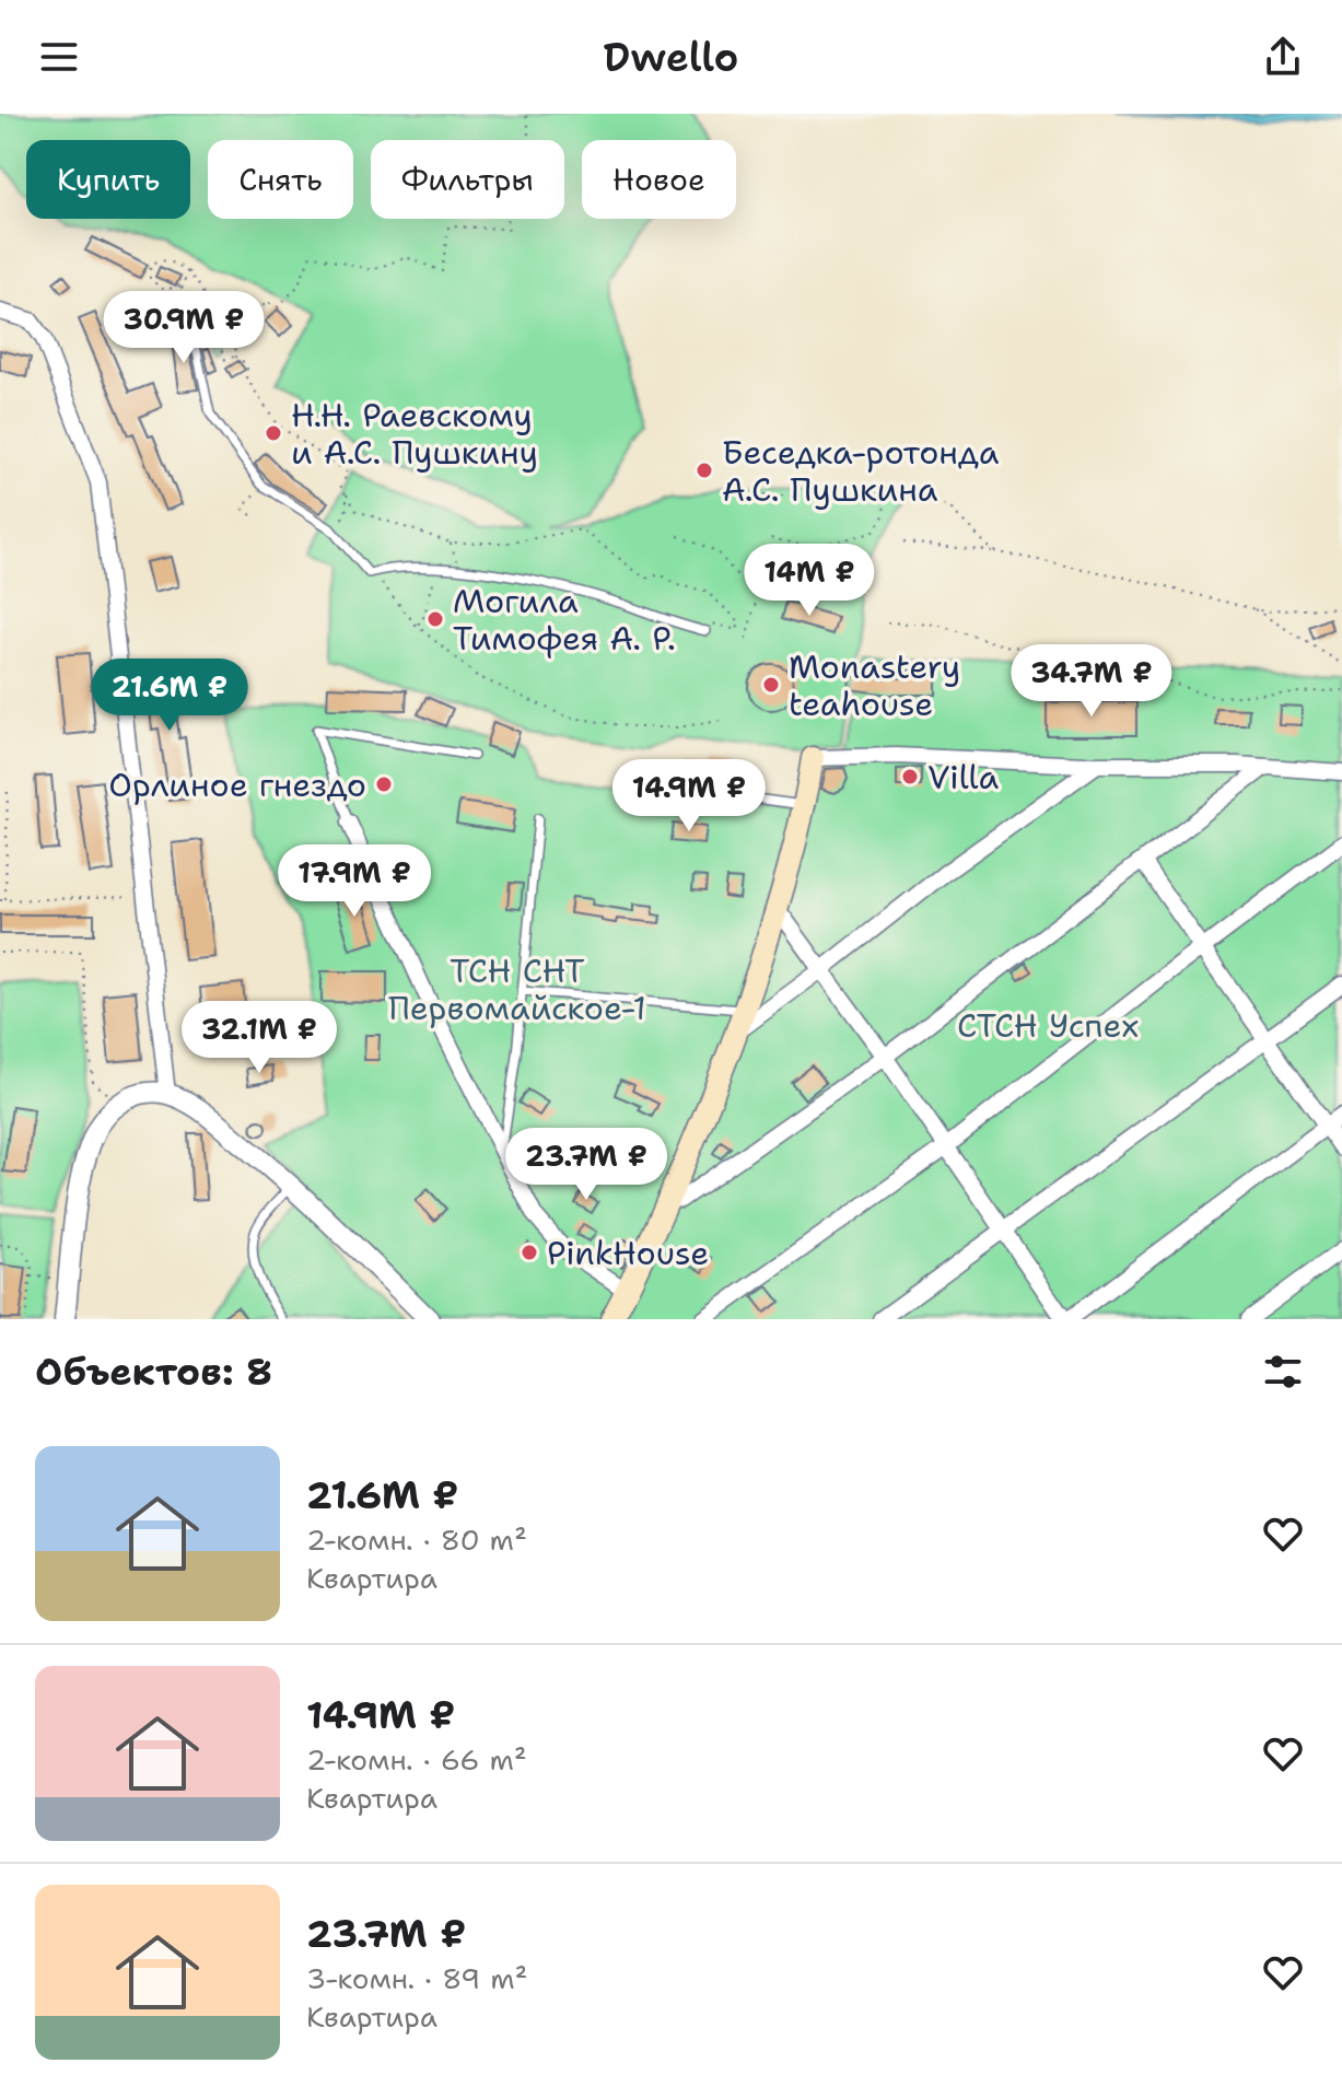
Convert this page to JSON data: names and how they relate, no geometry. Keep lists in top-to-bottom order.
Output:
{
  "parks": ["ТСН СНТ Первомайское-1", "СТСН Успех"],
  "places": [
    "Н.Н. Раевскому и А.С. Пушкину",
    "Беседка-ротонда А.С. Пушкина",
    "Могила Тимофея А. Р.",
    "Monastery teahouse",
    "Villa",
    "Орлиное гнездо",
    "PinkHouse"
  ],
  "page": {
    "header": "Dwello",
    "chip": [
      "Купить",
      "Снять",
      "Фильтры",
      "Новое"
    ],
    "price": [
      "30.9M ₽",
      "14M ₽",
      "34.7M ₽",
      "21.6M ₽",
      "14.9M ₽",
      "17.9M ₽",
      "32.1M ₽",
      "23.7M ₽"
    ],
    "heading": "Объектов: 8",
    "list": [
      {
        "name": "21.6M ₽",
        "note": "2-комн. · 80 m² · Квартира"
      },
      {
        "name": "14.9M ₽",
        "note": "2-комн. · 66 m² · Квартира"
      },
      {
        "name": "23.7M ₽",
        "note": "3-комн. · 89 m² · Квартира"
      }
    ]
  }
}
